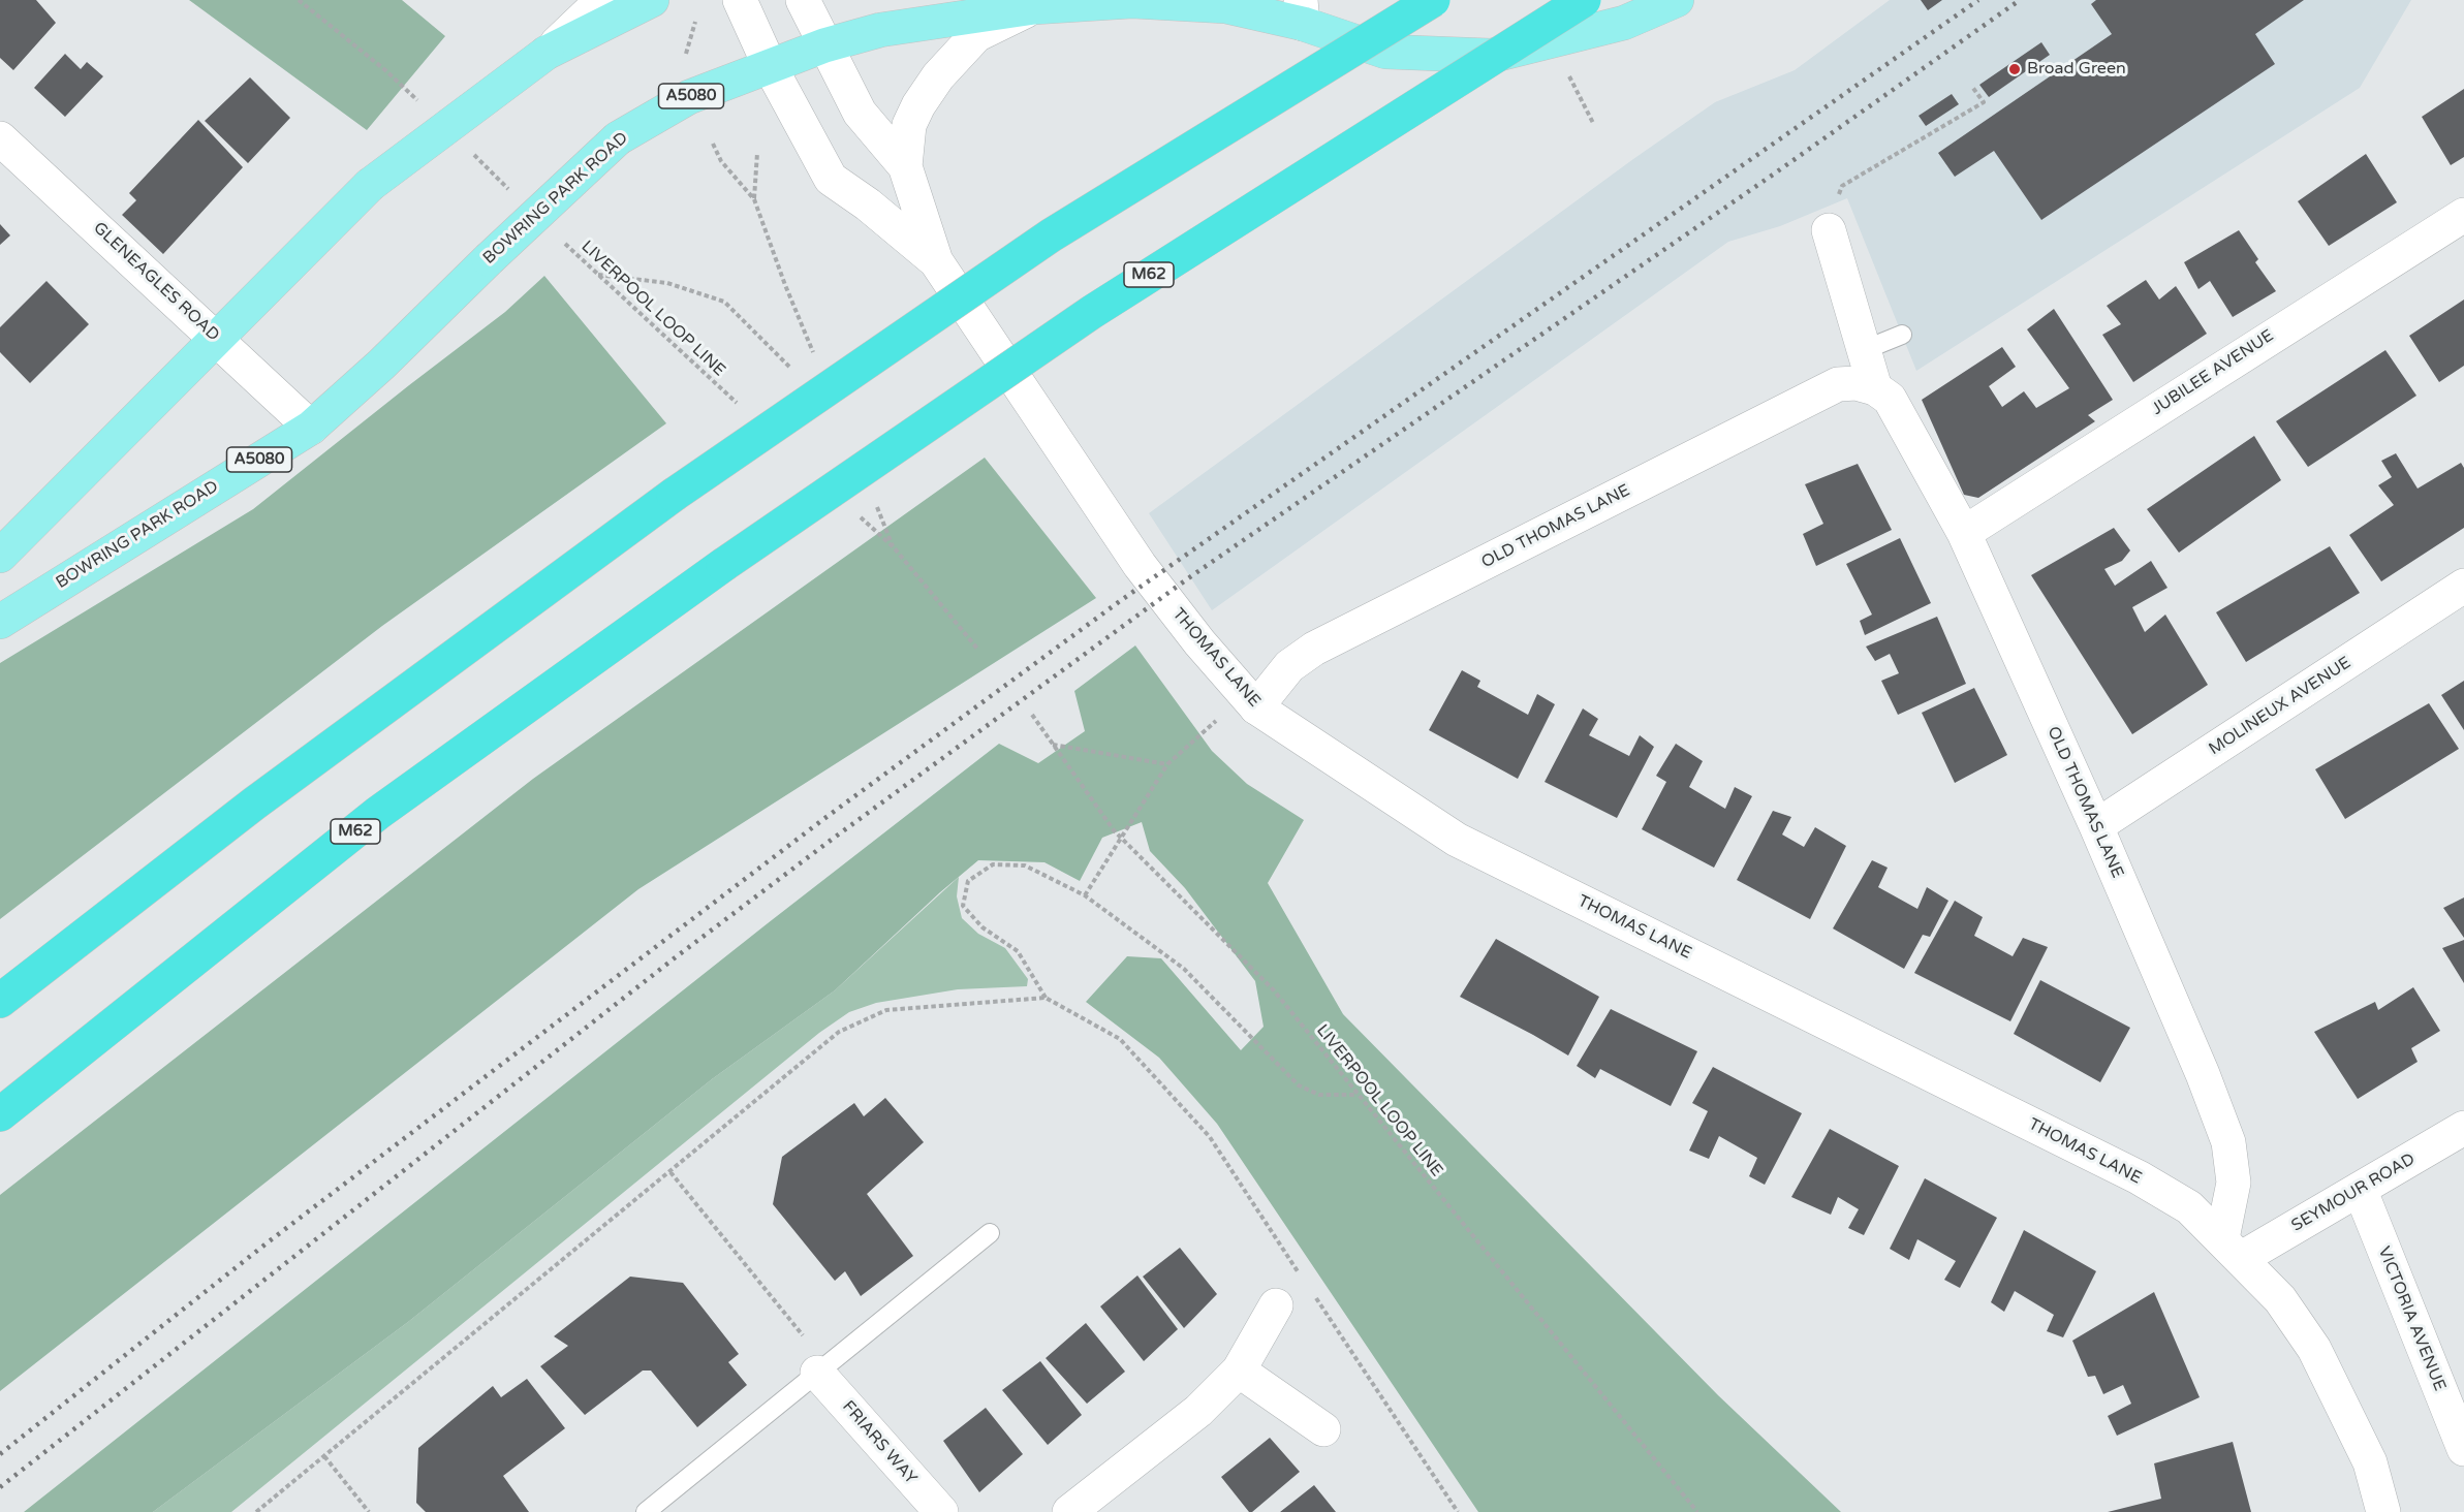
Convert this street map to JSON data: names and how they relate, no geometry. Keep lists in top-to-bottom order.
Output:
{
  "streets": {
    "highway": ["M62"],
    "main road": ["A5080", "BOWRING PARK ROAD"],
    "street": [
      "GLENEAGLES ROAD",
      "JUBILEE AVENUE",
      "OLD THOMAS LANE",
      "THOMAS LANE",
      "MOLINEUX AVENUE",
      "SEYMOUR ROAD",
      "VICTORIA AVENUE",
      "FRIARS WAY"
    ],
    "path": ["LIVERPOOL LOOP LINE"]
  },
  "crossings": [
    ["BOWRING PARK ROAD", "GLENEAGLES ROAD"],
    ["JUBILEE AVENUE", "OLD THOMAS LANE"],
    ["OLD THOMAS LANE", "THOMAS LANE"],
    ["OLD THOMAS LANE", "MOLINEUX AVENUE"],
    ["OLD THOMAS LANE", "SEYMOUR ROAD"],
    ["THOMAS LANE", "SEYMOUR ROAD"],
    ["SEYMOUR ROAD", "VICTORIA AVENUE"]
  ],
  "places": ["Broad Green"]
}
